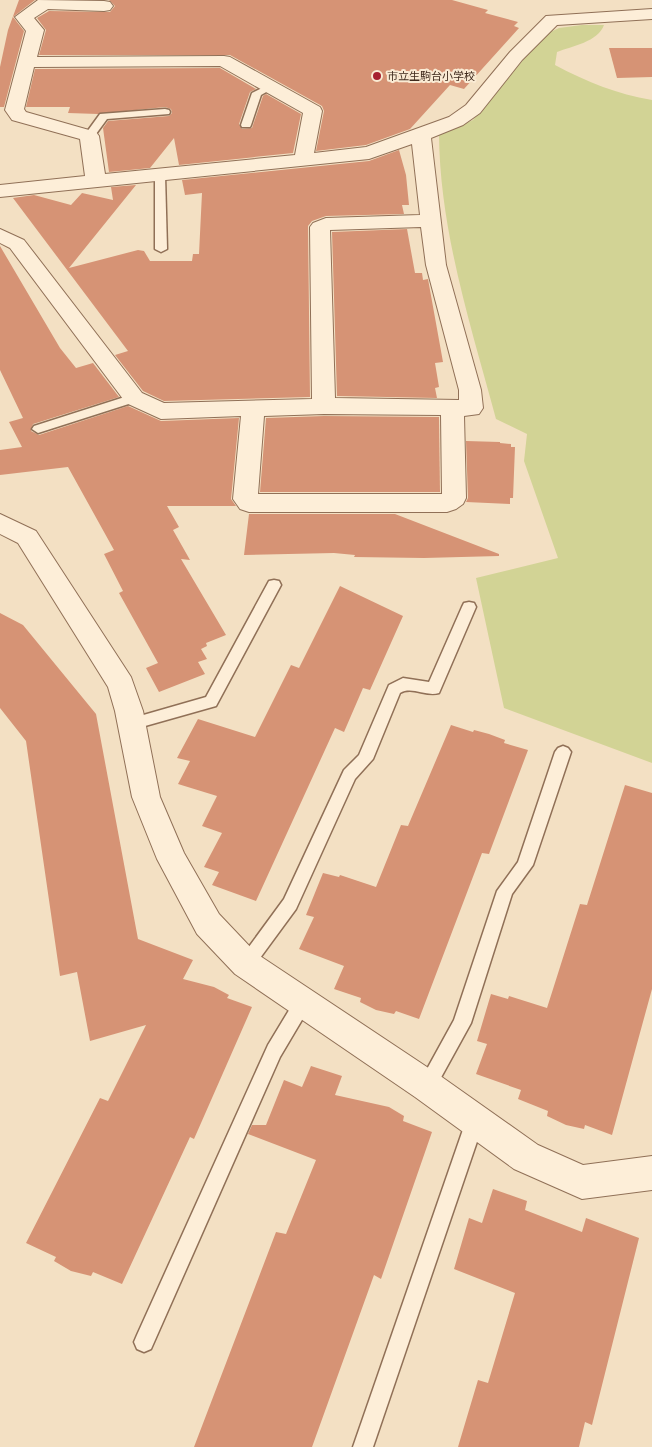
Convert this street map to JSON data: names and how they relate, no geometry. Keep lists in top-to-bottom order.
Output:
{
  "places": ["市立生駒台小学校"]
}
